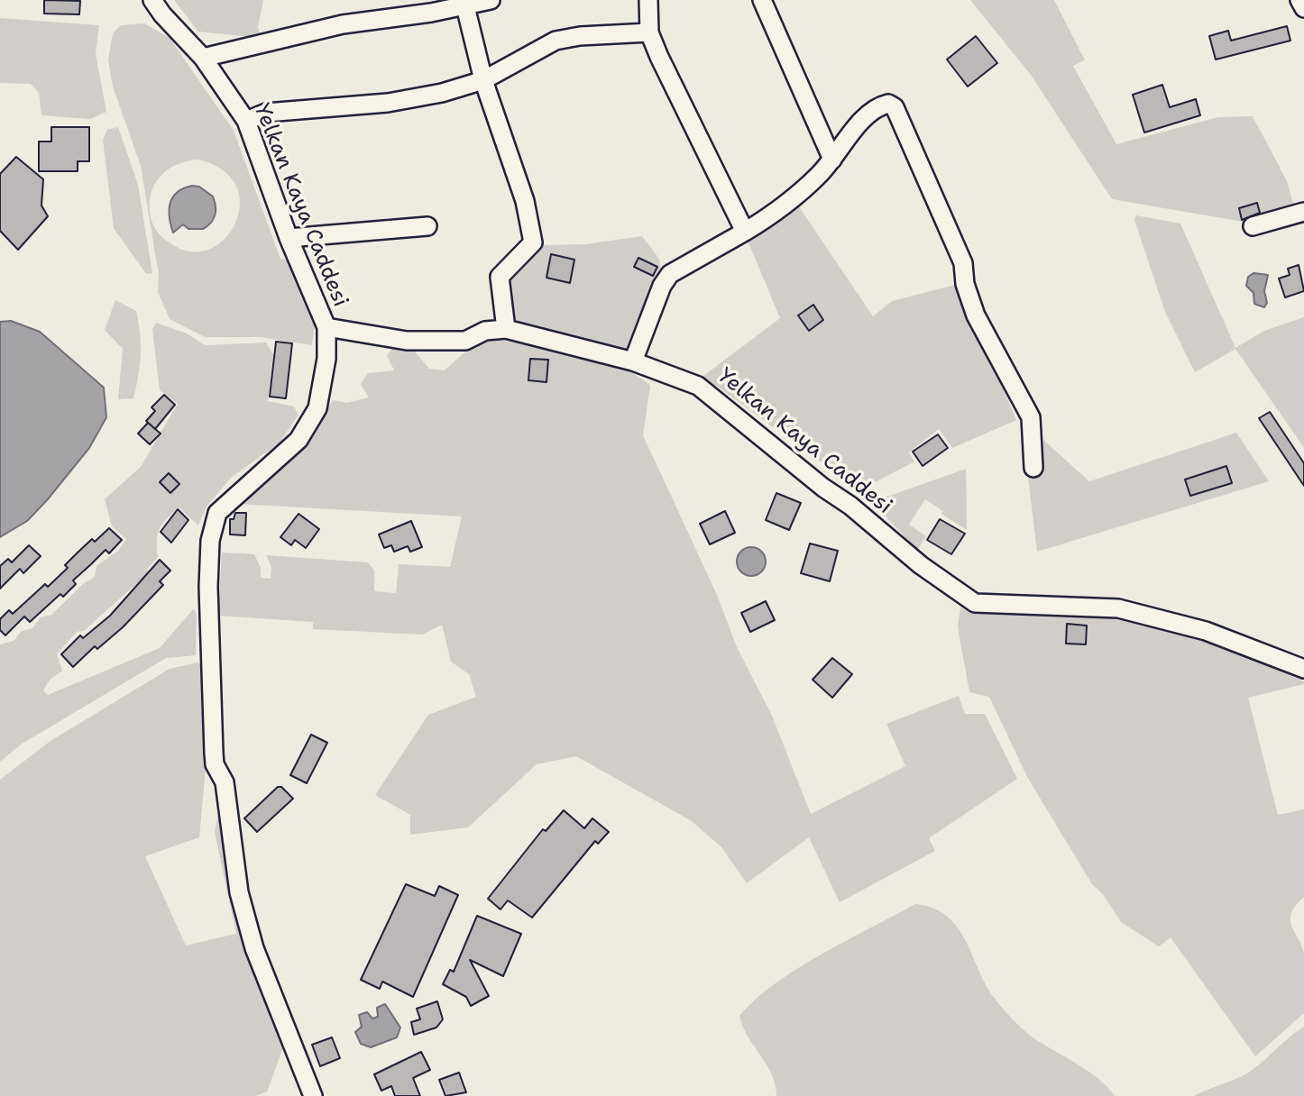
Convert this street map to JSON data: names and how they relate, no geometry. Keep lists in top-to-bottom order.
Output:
{
  "streets": {
    "street": ["Yelkan Kaya Caddesi"]
  }
}
